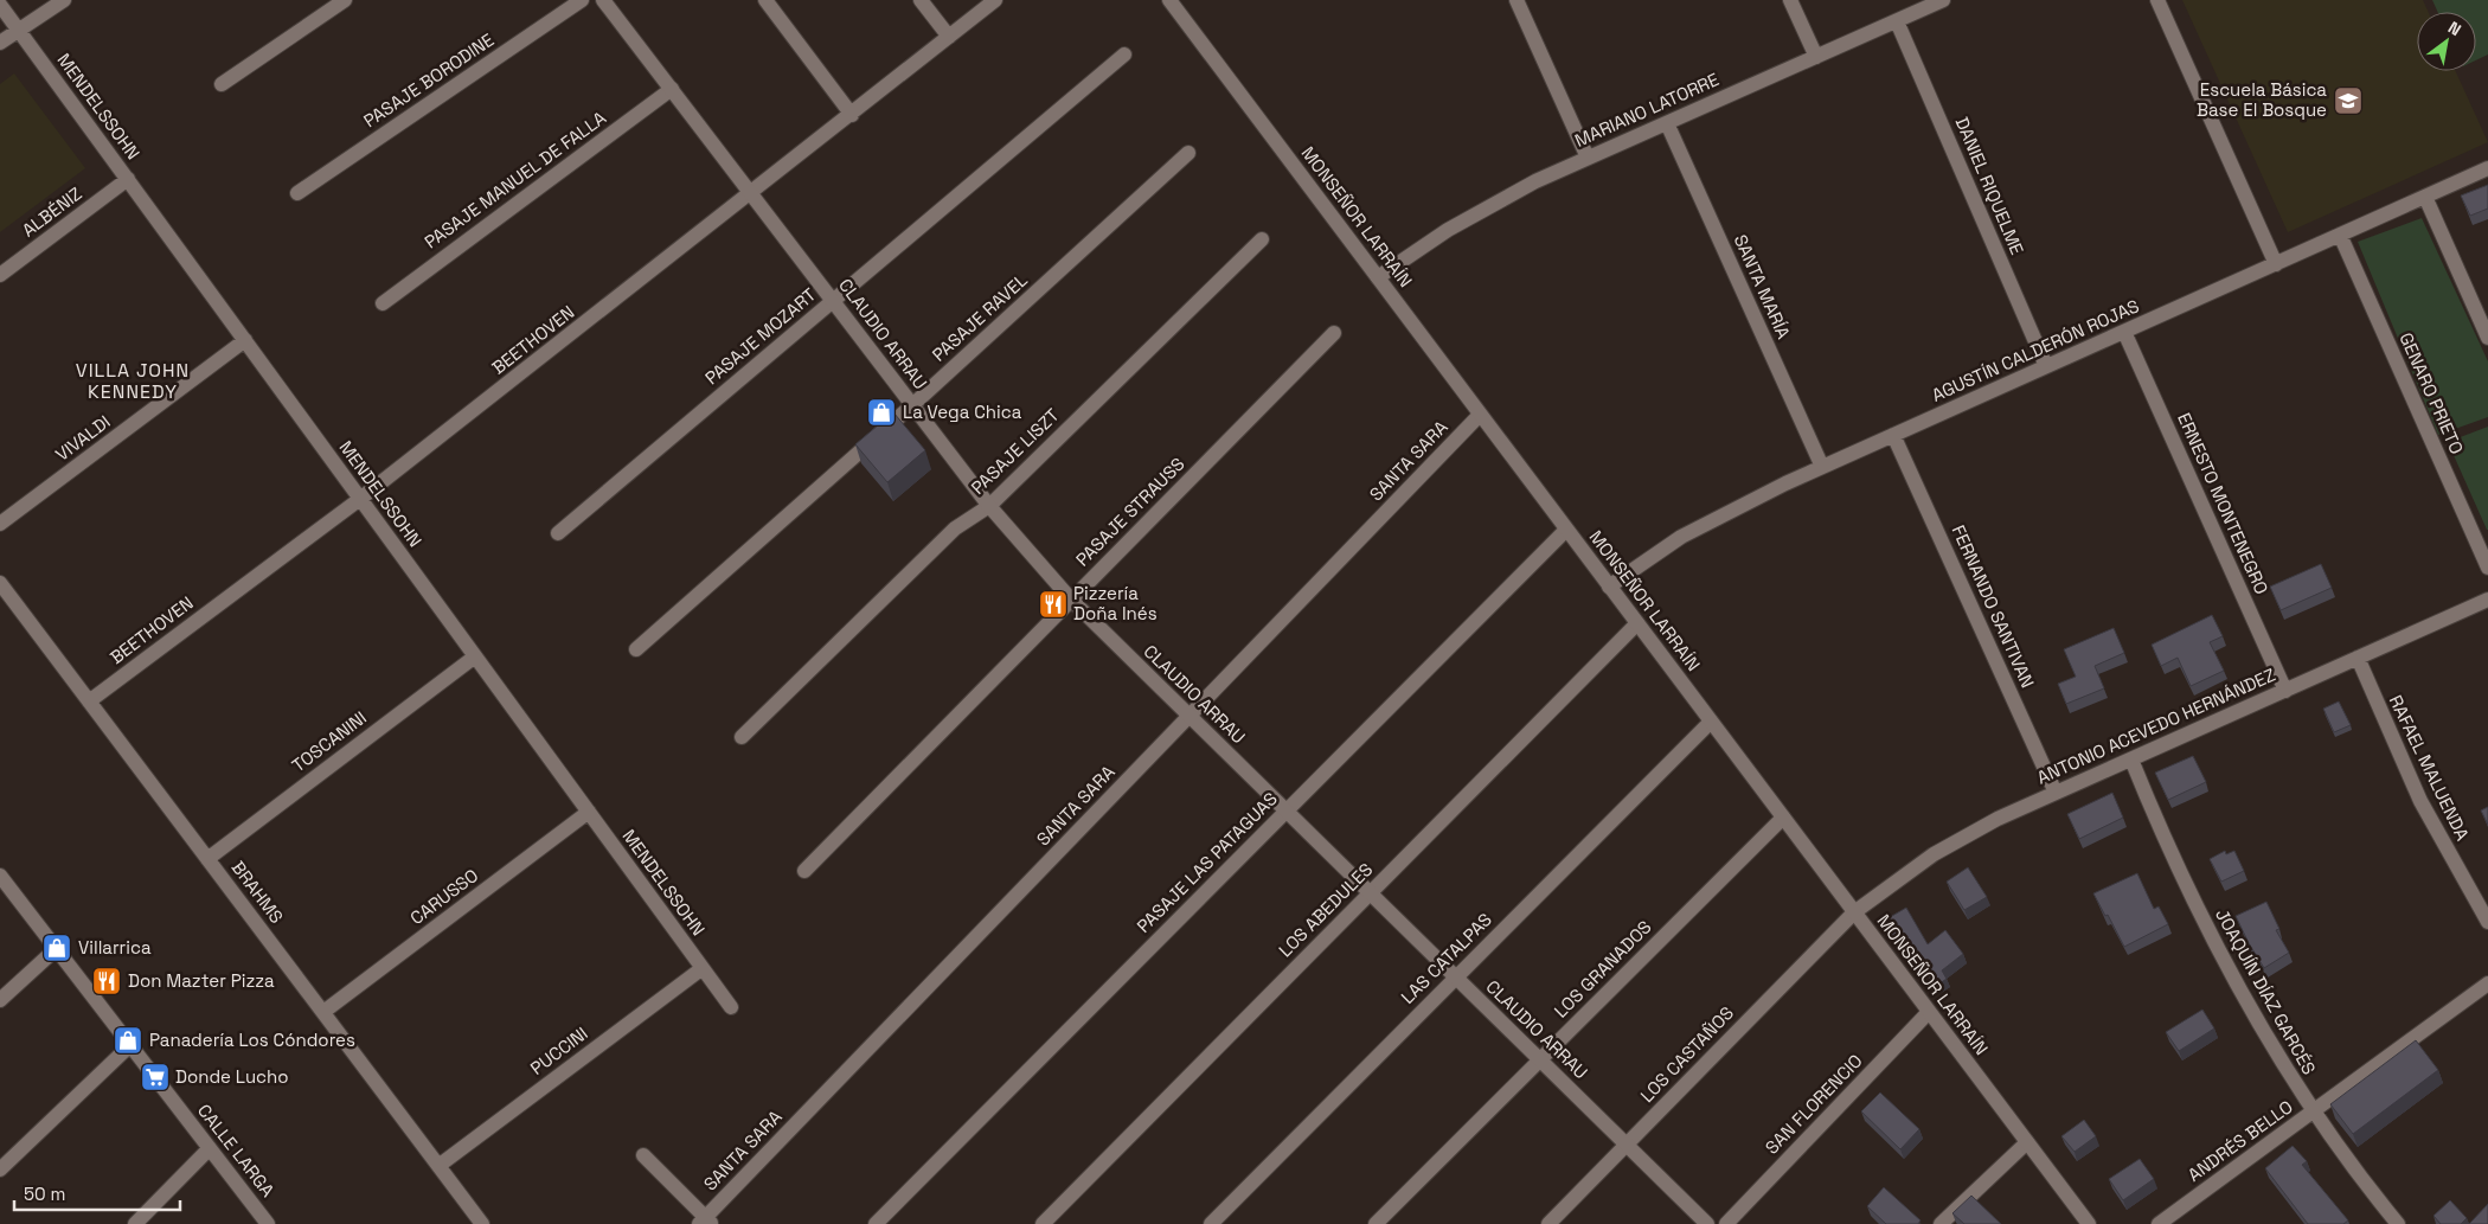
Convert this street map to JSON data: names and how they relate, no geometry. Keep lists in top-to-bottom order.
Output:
{
  "streets": {
    "street": [
      "PASAJE BORODINE",
      "MENDELSSOHN",
      "MARIANO LATORRE",
      "PASAJE MANUEL DE FALLA",
      "DANIEL RIQUELME",
      "ALBÉNIZ",
      "MONSEÑOR LARRAÍN",
      "SANTA MARÍA",
      "PASAJE RAVEL",
      "CLAUDIO ARRAU",
      "PASAJE MOZART",
      "BEETHOVEN",
      "AGUSTÍN CALDERÓN ROJAS",
      "GENARO PRIETO",
      "VIVALDI",
      "PASAJE LISZT",
      "SANTA SARA",
      "ERNESTO MONTENEGRO",
      "PASAJE STRAUSS",
      "FERNANDO SANTIVAN",
      "ANTONIO ACEVEDO HERNÁNDEZ",
      "TOSCANINI",
      "RAFAEL MALUENDA",
      "PASAJE LAS PATAGUAS",
      "BRAHMS",
      "CARUSSO",
      "LOS ABEDULES",
      "LAS CATALPAS",
      "LOS GRANADOS",
      "JOAQUÍN DÍAZ GARCÉS",
      "PUCCINI",
      "LOS CASTAÑOS",
      "SAN FLORENCIO",
      "ANDRÉS BELLO",
      "CALLE LARGA"
    ]
  },
  "crossings": [
    ["MENDELSSOHN", "ALBÉNIZ"],
    ["MENDELSSOHN", "BEETHOVEN"],
    ["MENDELSSOHN", "VIVALDI"],
    ["MENDELSSOHN", "TOSCANINI"],
    ["MENDELSSOHN", "CARUSSO"],
    ["MENDELSSOHN", "PUCCINI"],
    ["MARIANO LATORRE", "DANIEL RIQUELME"],
    ["MARIANO LATORRE", "MONSEÑOR LARRAÍN"],
    ["MARIANO LATORRE", "SANTA MARÍA"],
    ["PASAJE MANUEL DE FALLA", "CLAUDIO ARRAU"],
    ["DANIEL RIQUELME", "AGUSTÍN CALDERÓN ROJAS"],
    ["MONSEÑOR LARRAÍN", "AGUSTÍN CALDERÓN ROJAS"],
    ["MONSEÑOR LARRAÍN", "SANTA SARA"],
    ["MONSEÑOR LARRAÍN", "ANTONIO ACEVEDO HERNÁNDEZ"],
    ["MONSEÑOR LARRAÍN", "PASAJE LAS PATAGUAS"],
    ["MONSEÑOR LARRAÍN", "LOS ABEDULES"],
    ["MONSEÑOR LARRAÍN", "LAS CATALPAS"],
    ["MONSEÑOR LARRAÍN", "LOS GRANADOS"],
    ["MONSEÑOR LARRAÍN", "LOS CASTAÑOS"],
    ["MONSEÑOR LARRAÍN", "SAN FLORENCIO"],
    ["SANTA MARÍA", "AGUSTÍN CALDERÓN ROJAS"],
    ["PASAJE RAVEL", "CLAUDIO ARRAU"],
    ["CLAUDIO ARRAU", "PASAJE MOZART"],
    ["CLAUDIO ARRAU", "BEETHOVEN"],
    ["CLAUDIO ARRAU", "PASAJE LISZT"],
    ["CLAUDIO ARRAU", "SANTA SARA"],
    ["CLAUDIO ARRAU", "PASAJE STRAUSS"],
    ["CLAUDIO ARRAU", "PASAJE LAS PATAGUAS"],
    ["CLAUDIO ARRAU", "LOS ABEDULES"],
    ["CLAUDIO ARRAU", "LAS CATALPAS"],
    ["CLAUDIO ARRAU", "LOS GRANADOS"],
    ["CLAUDIO ARRAU", "LOS CASTAÑOS"],
    ["BEETHOVEN", "BRAHMS"],
    ["AGUSTÍN CALDERÓN ROJAS", "GENARO PRIETO"],
    ["AGUSTÍN CALDERÓN ROJAS", "ERNESTO MONTENEGRO"],
    ["AGUSTÍN CALDERÓN ROJAS", "FERNANDO SANTIVAN"],
    ["ERNESTO MONTENEGRO", "ANTONIO ACEVEDO HERNÁNDEZ"],
    ["FERNANDO SANTIVAN", "ANTONIO ACEVEDO HERNÁNDEZ"],
    ["ANTONIO ACEVEDO HERNÁNDEZ", "RAFAEL MALUENDA"],
    ["ANTONIO ACEVEDO HERNÁNDEZ", "JOAQUÍN DÍAZ GARCÉS"],
    ["ANTONIO ACEVEDO HERNÁNDEZ", "LOS CASTAÑOS"],
    ["TOSCANINI", "BRAHMS"],
    ["BRAHMS", "CARUSSO"],
    ["BRAHMS", "PUCCINI"],
    ["JOAQUÍN DÍAZ GARCÉS", "ANDRÉS BELLO"]
  ],
  "districts": ["VILLA JOHN KENNEDY"],
  "places": {
    "school or university": ["Escuela Básica Base El Bosque"],
    "shop": ["La Vega Chica", "Villarrica", "Panadería Los Cóndores"],
    "restaurant": ["Pizzería Doña Inés", "Don Mazter Pizza"],
    "supermarket": ["Donde Lucho"]
  },
  "scale_bar": "50 m",
  "north": "top right"
}
